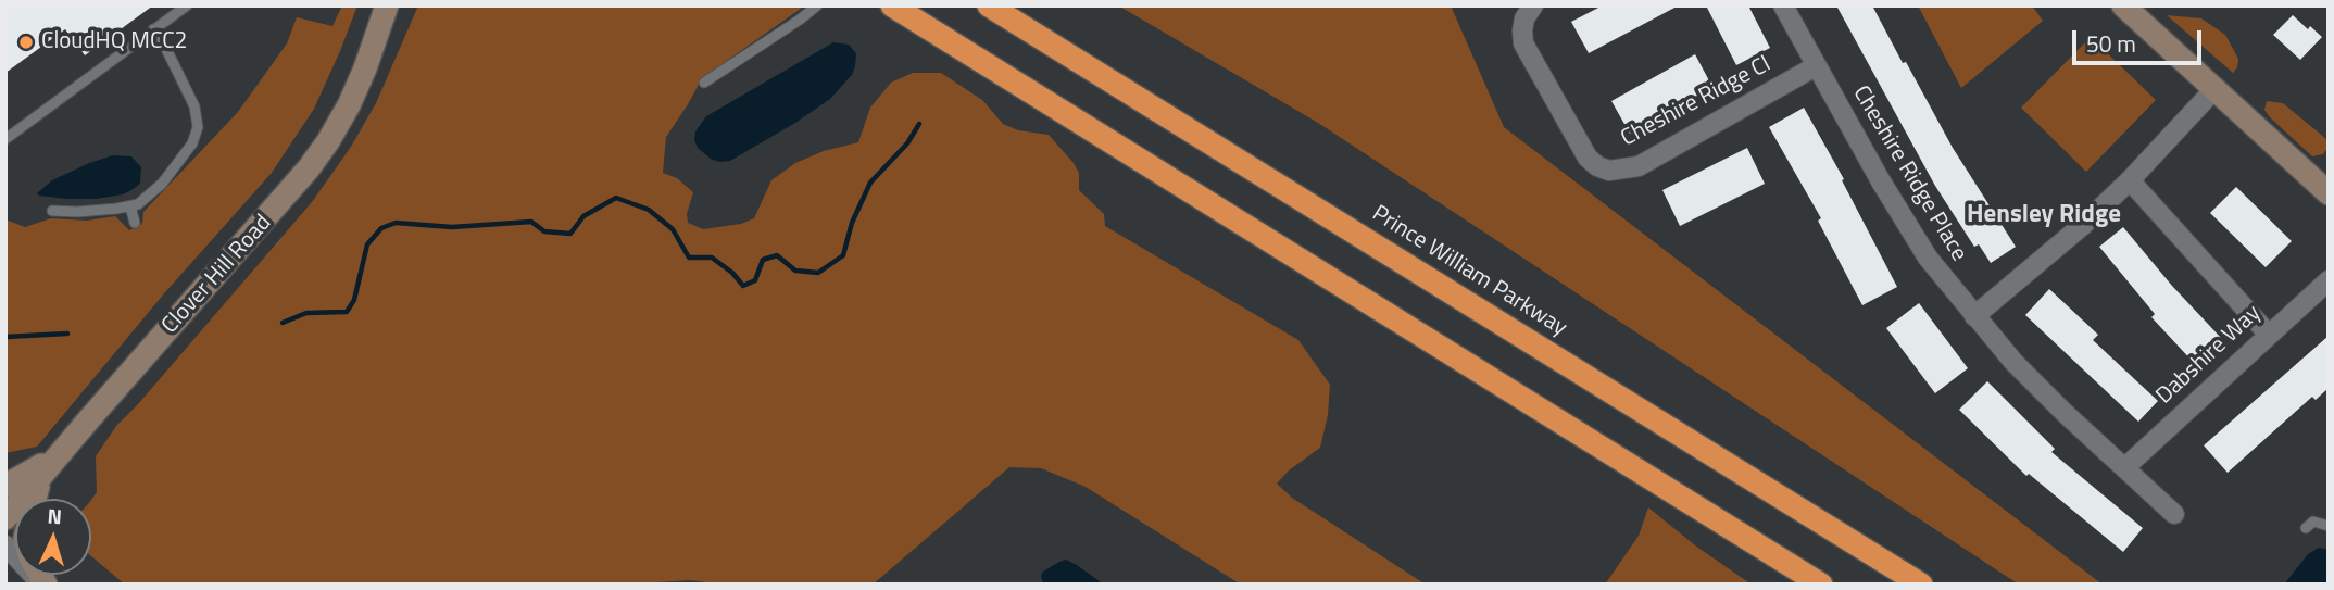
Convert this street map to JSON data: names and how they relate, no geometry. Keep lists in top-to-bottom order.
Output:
{
  "streets": {
    "highway": ["Prince William Parkway"],
    "street": [
      "Cheshire Ridge Cl",
      "Cheshire Ridge Place",
      "Clover Hill Road",
      "Dabshire Way"
    ]
  },
  "crossings": [
    ["Cheshire Ridge Cl", "Cheshire Ridge Place"],
    ["Cheshire Ridge Place", "Dabshire Way"]
  ],
  "districts": ["Hensley Ridge"],
  "places": ["CloudHQ MCC2"],
  "scale_bar": "50 m",
  "north": "top"
}
